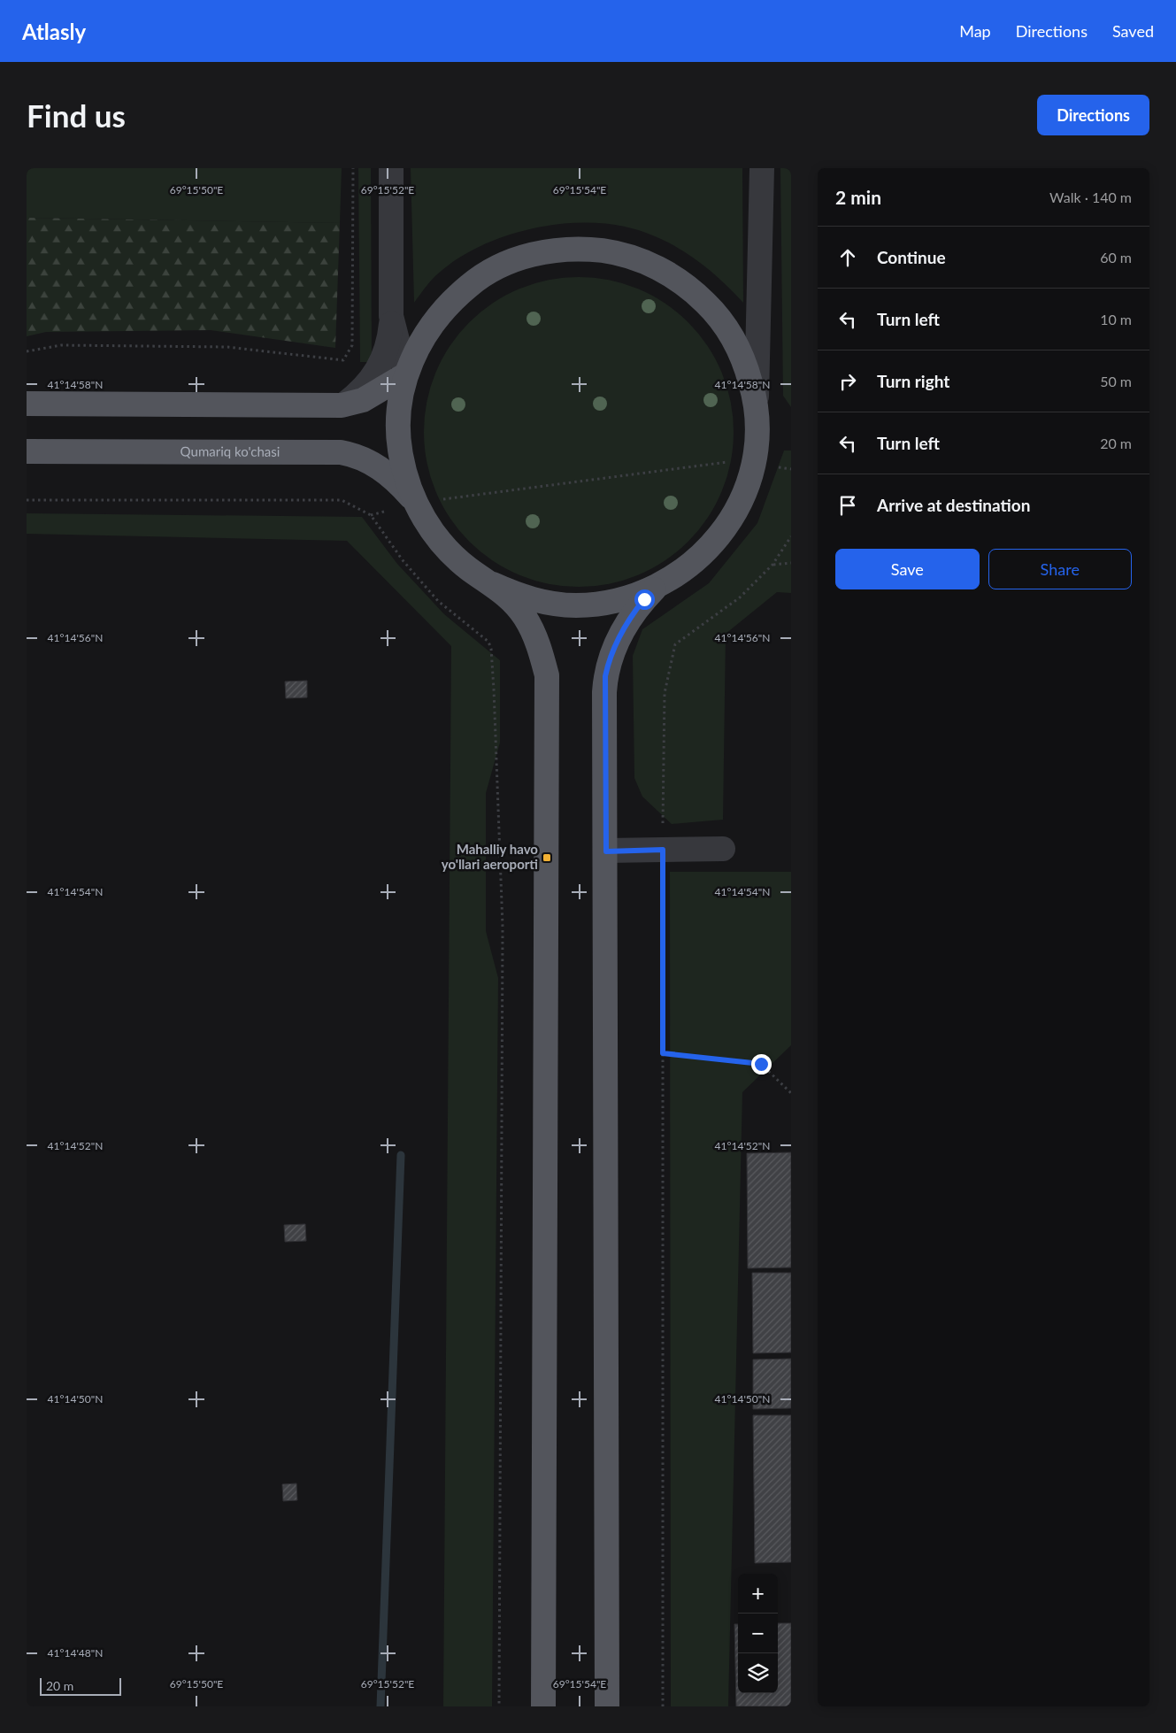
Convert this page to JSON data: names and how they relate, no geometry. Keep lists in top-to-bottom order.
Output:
{
  "streets": {
    "main road": ["Qumariq ko'chasi"]
  },
  "places": {
    "transit": ["Mahalliy havo yo'llari aeroporti"]
  },
  "scale_bar": "20 m",
  "page": {
    "header": "Atlasly",
    "nav": ["Map", "Directions", "Saved"],
    "buttons": [
      "Directions",
      ["Save", "Share"]
    ],
    "title": "Find us",
    "heading": ["2 min", "Walk · 140 m"],
    "list": [
      ["Continue", "60 m"],
      ["Turn left", "10 m"],
      ["Turn right", "50 m"],
      ["Turn left", "20 m"],
      "Arrive at destination"
    ],
    "map_buttons": ["+", "−"],
    "scale": "20 m"
  },
  "coordinates": [
    "69°15'50\"E",
    "69°15'52\"E",
    "69°15'54\"E",
    "41°14'58\"N",
    "41°14'56\"N",
    "41°14'54\"N",
    "41°14'52\"N",
    "41°14'50\"N",
    "41°14'48\"N"
  ]
}
